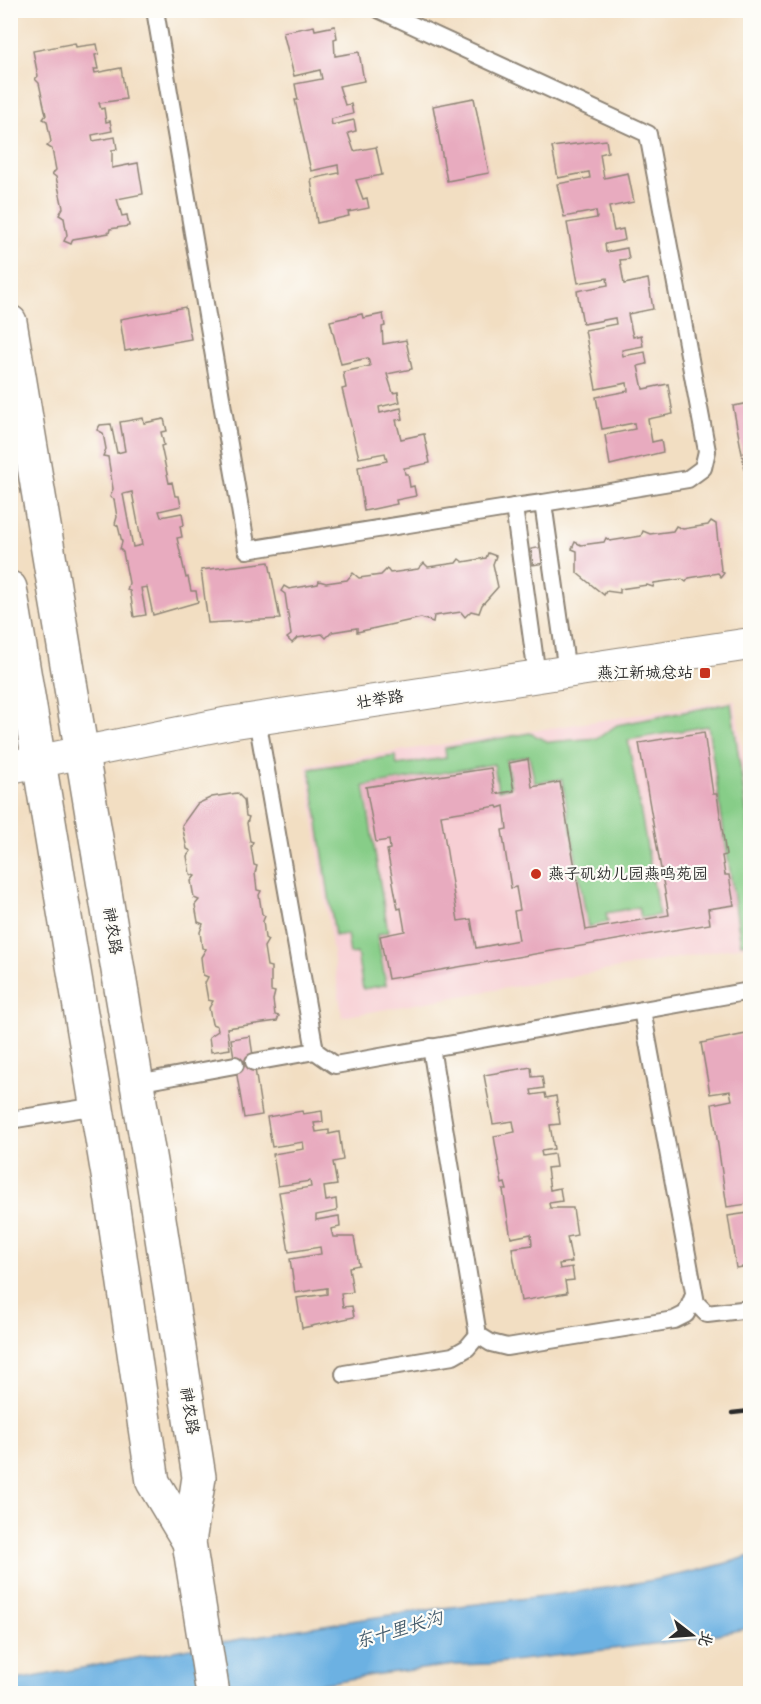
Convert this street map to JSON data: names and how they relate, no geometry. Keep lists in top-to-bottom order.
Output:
{
  "streets": {
    "street": ["壮举路", "神农路"]
  },
  "crossings": [
    ["壮举路", "神农路"]
  ],
  "water": ["东十里长沟"],
  "places": {
    "transit": ["燕江新城总站"],
    "other": ["燕子矶幼儿园燕鸣苑园"]
  },
  "north": "right"
}
